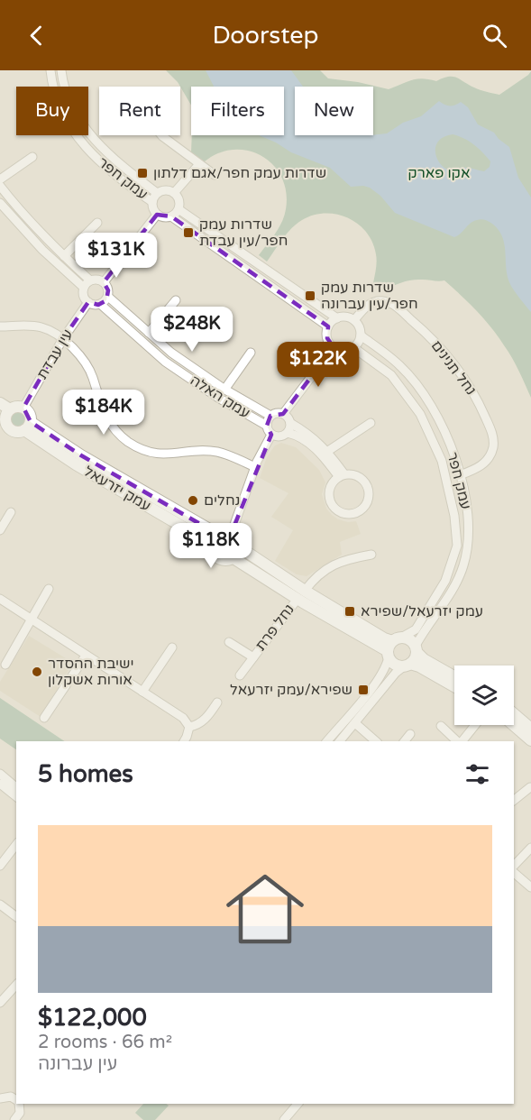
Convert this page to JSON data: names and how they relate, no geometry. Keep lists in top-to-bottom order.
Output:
{
  "streets": {
    "main road": ["עמק יזרעאל"],
    "street": [
      "עמק חפר",
      "עין עבדת",
      "נחל תנינים",
      "עמק האלה",
      "נחל פרת"
    ]
  },
  "crossings": [
    ["עמק חפר", "נחל תנינים"],
    ["עין עבדת", "עמק האלה"],
    ["עין עבדת", "עמק יזרעאל"]
  ],
  "parks": ["אקו פארק"],
  "places": {
    "transit": [
      "שדרות עמק חפר/אגם דלתון",
      "שדרות עמק חפר/עין עבדת",
      "שדרות עמק חפר/עין עברונה",
      "עמק יזרעאל/שפירא",
      "שפירא/עמק יזרעאל"
    ],
    "other": ["נחלים", "ישיבת ההסדר אורות אשקלון"]
  },
  "page": {
    "header": "Doorstep",
    "chip": [
      "Buy",
      "Rent",
      "Filters",
      "New"
    ],
    "price": [
      "$131K",
      "$248K",
      "$122K",
      "$184K",
      "$118K"
    ],
    "heading": "5 homes",
    "list": [
      {
        "name": "$122,000",
        "note": "2 rooms · 66 m² · עין עברונה"
      }
    ]
  }
}
